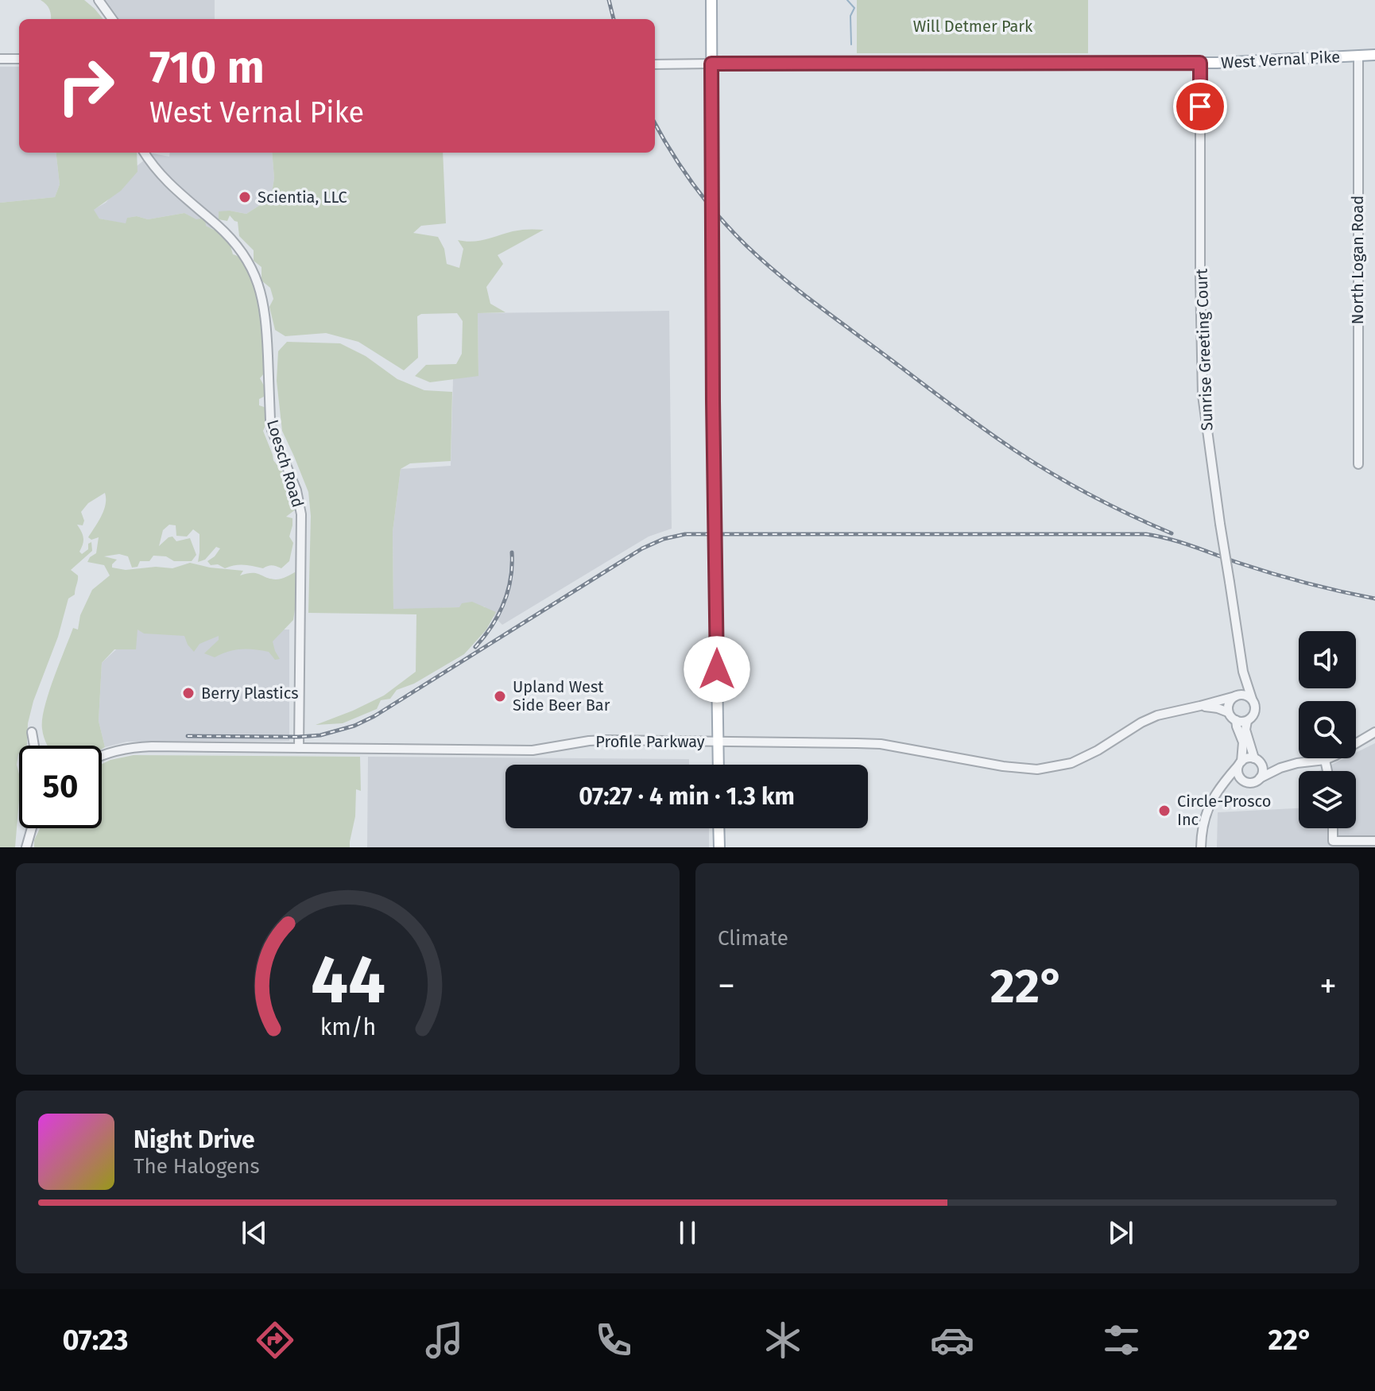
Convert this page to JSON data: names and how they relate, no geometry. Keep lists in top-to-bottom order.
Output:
{
  "streets": {
    "main road": ["West Vernal Pike"],
    "street": [
      "North Logan Road",
      "Sunrise Greeting Court",
      "Loesch Road",
      "Profile Parkway"
    ]
  },
  "crossings": [
    ["West Vernal Pike", "North Logan Road"],
    ["West Vernal Pike", "Sunrise Greeting Court"],
    ["Sunrise Greeting Court", "Profile Parkway"],
    ["Loesch Road", "Profile Parkway"]
  ],
  "parks": ["Will Detmer Park"],
  "places": [
    "Scientia, LLC",
    "Berry Plastics",
    "Upland West Side Beer Bar",
    "Circle-Prosco Inc"
  ],
  "page": {
    "turn": ["710 m", "West Vernal Pike"],
    "limit": "50",
    "trip": "07:27 · 4 min · 1.3 km",
    "tile": "Climate",
    "heat": ["−", "22°", "+"],
    "song": ["Night Drive", "The Halogens"],
    "tabs": ["07:23", "22°"],
    "gauge": ["44", "km/h"]
  }
}
